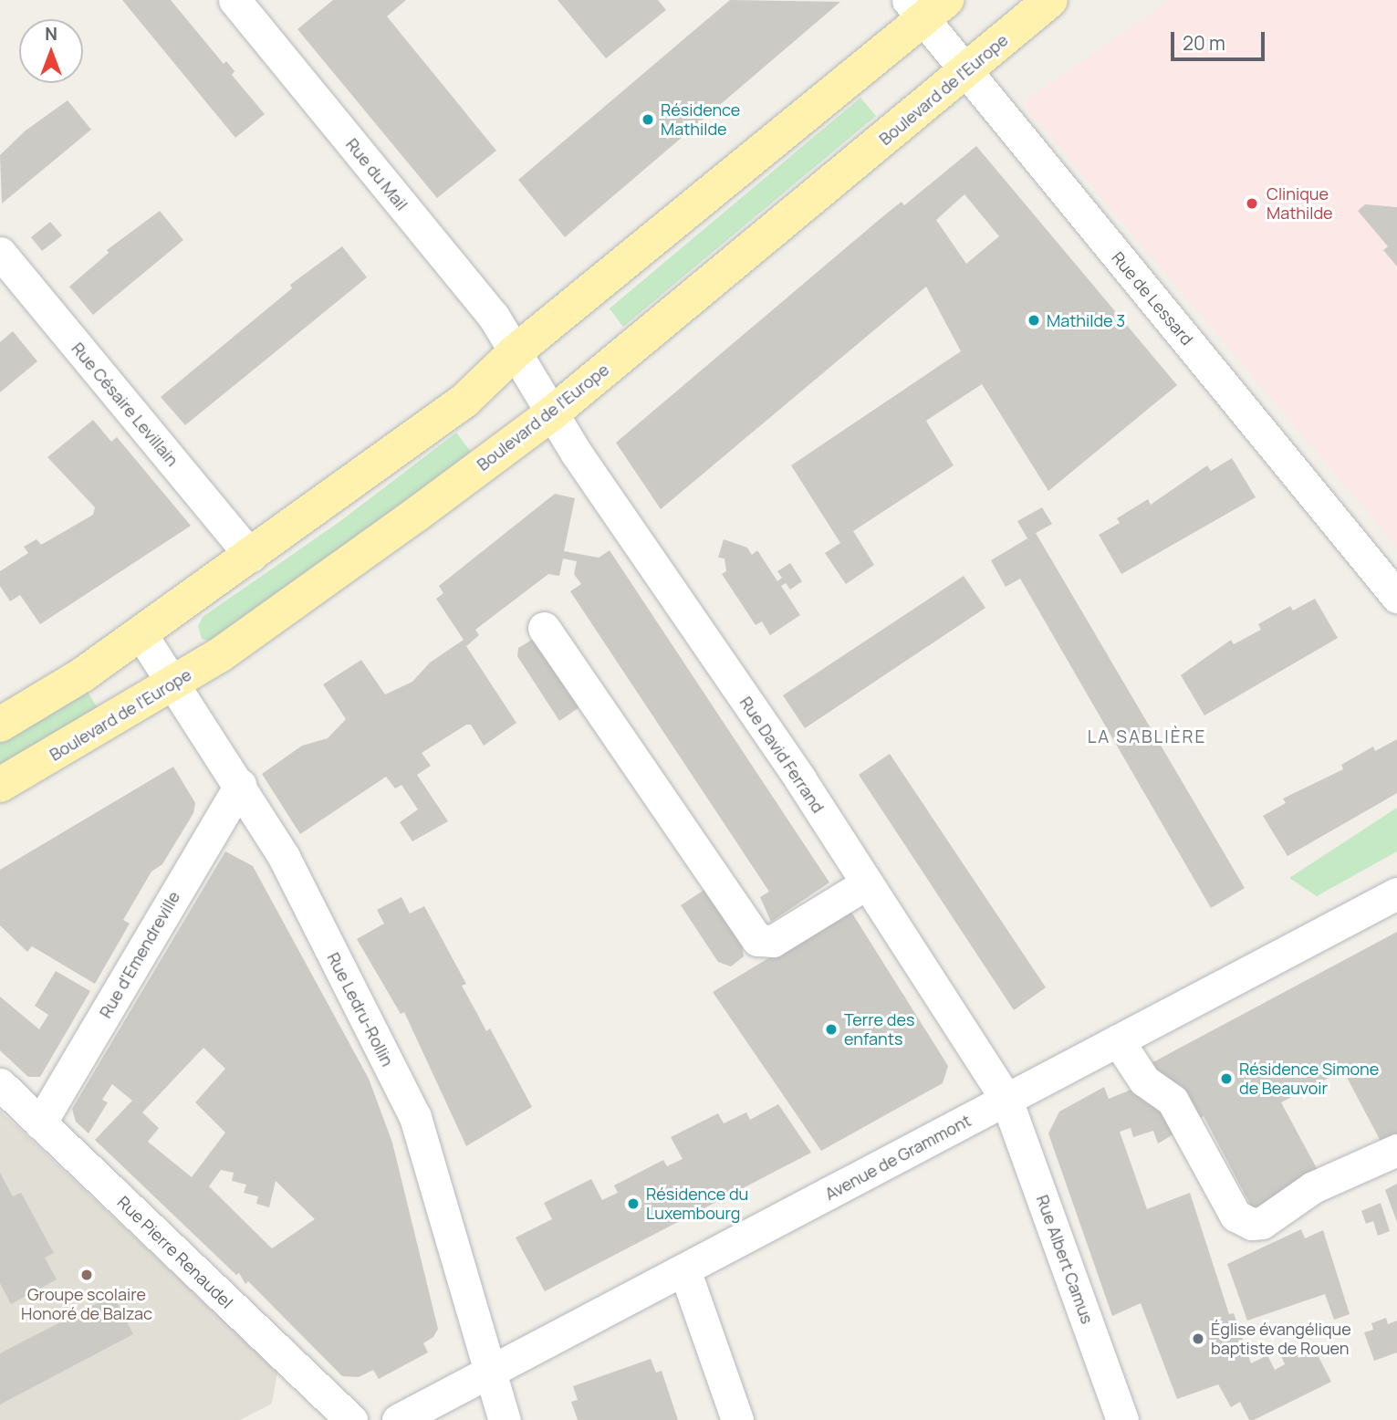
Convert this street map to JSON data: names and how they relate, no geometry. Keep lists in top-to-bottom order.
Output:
{
  "streets": {
    "main road": ["Boulevard de l'Europe"],
    "street": [
      "Rue du Mail",
      "Rue de Lessard",
      "Rue Césaire Levillain",
      "Rue David Ferrand",
      "Rue d'Emendreville",
      "Rue Ledru-Rollin",
      "Avenue de Grammont",
      "Rue Pierre Renaudel",
      "Rue Albert Camus"
    ]
  },
  "crossings": [
    ["Boulevard de l'Europe", "Rue du Mail"],
    ["Boulevard de l'Europe", "Rue de Lessard"],
    ["Boulevard de l'Europe", "Rue David Ferrand"],
    ["Boulevard de l'Europe", "Rue Ledru-Rollin"],
    ["Rue du Mail", "Rue David Ferrand"],
    ["Rue David Ferrand", "Avenue de Grammont"],
    ["Rue David Ferrand", "Rue Albert Camus"],
    ["Rue d'Emendreville", "Rue Ledru-Rollin"],
    ["Rue d'Emendreville", "Rue Pierre Renaudel"],
    ["Rue Ledru-Rollin", "Avenue de Grammont"],
    ["Avenue de Grammont", "Rue Albert Camus"]
  ],
  "districts": ["LA SABLIÈRE"],
  "places": [
    "Résidence Mathilde",
    "Clinique Mathilde",
    "Mathilde 3",
    "Terre des enfants",
    "Résidence Simone de Beauvoir",
    "Résidence du Luxembourg",
    "Groupe scolaire Honoré de Balzac",
    "Église évangélique baptiste de Rouen"
  ],
  "scale_bar": "20 m",
  "north": "top"
}
